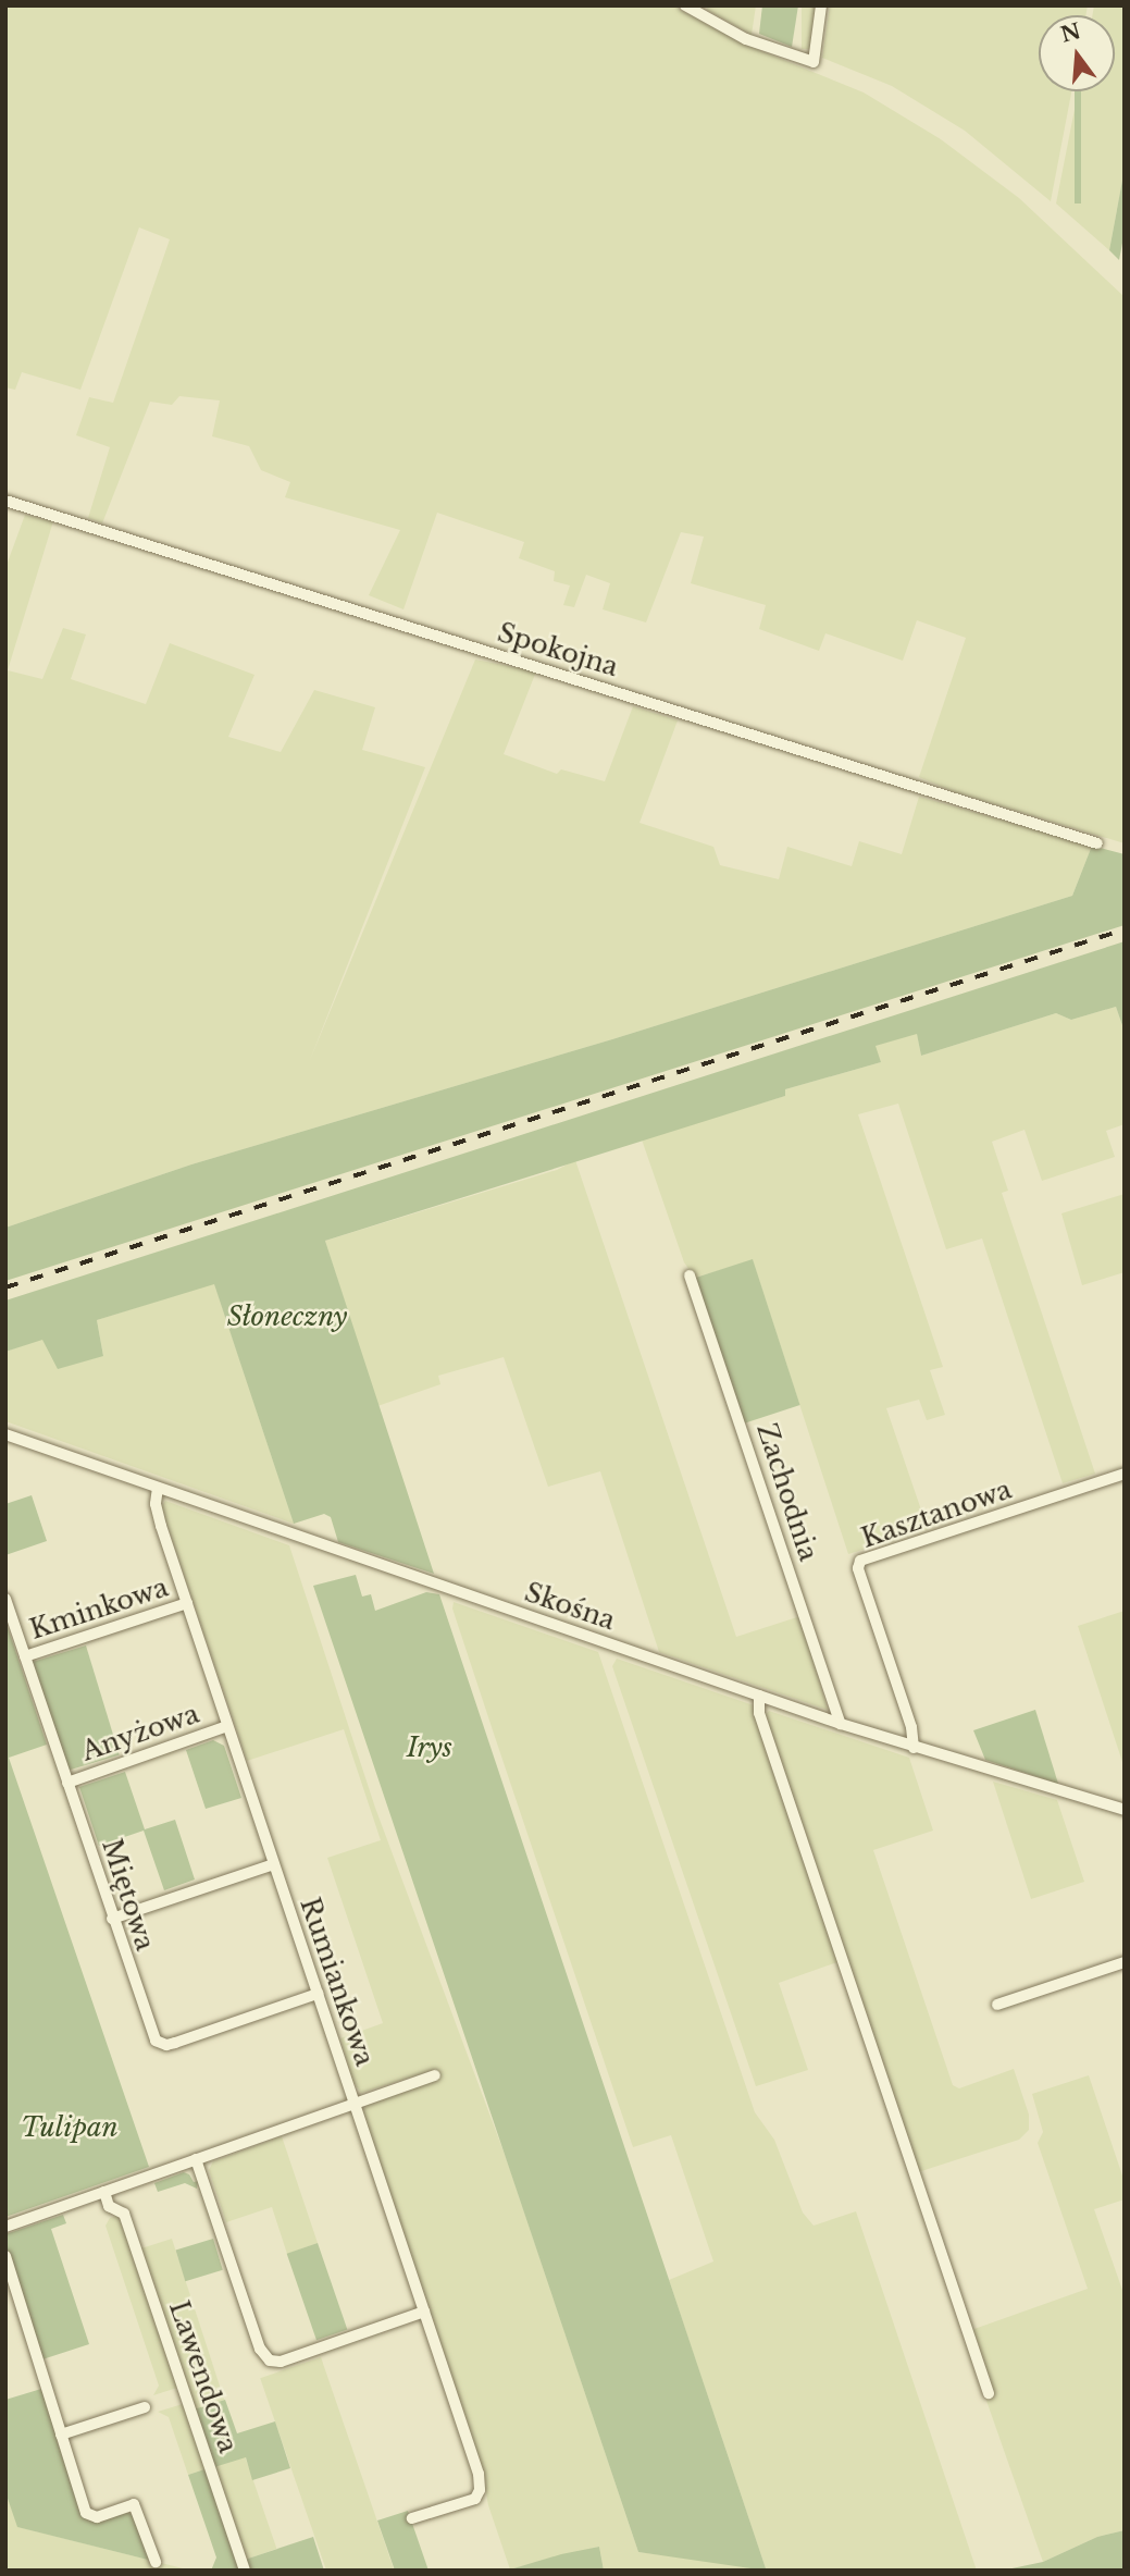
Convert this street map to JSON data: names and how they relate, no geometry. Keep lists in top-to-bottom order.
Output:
{
  "streets": {
    "street": [
      "Spokojna",
      "Zachodnia",
      "Kasztanowa",
      "Skośna",
      "Kminkowa",
      "Anyżowa",
      "Miętowa",
      "Rumiankowa",
      "Lawendowa"
    ]
  },
  "crossings": [
    ["Zachodnia", "Skośna"],
    ["Kasztanowa", "Skośna"],
    ["Skośna", "Rumiankowa"],
    ["Kminkowa", "Miętowa"],
    ["Kminkowa", "Rumiankowa"],
    ["Anyżowa", "Miętowa"],
    ["Anyżowa", "Rumiankowa"],
    ["Miętowa", "Rumiankowa"]
  ],
  "parks": ["Słoneczny", "Irys", "Tulipan"],
  "north": "top"
}
